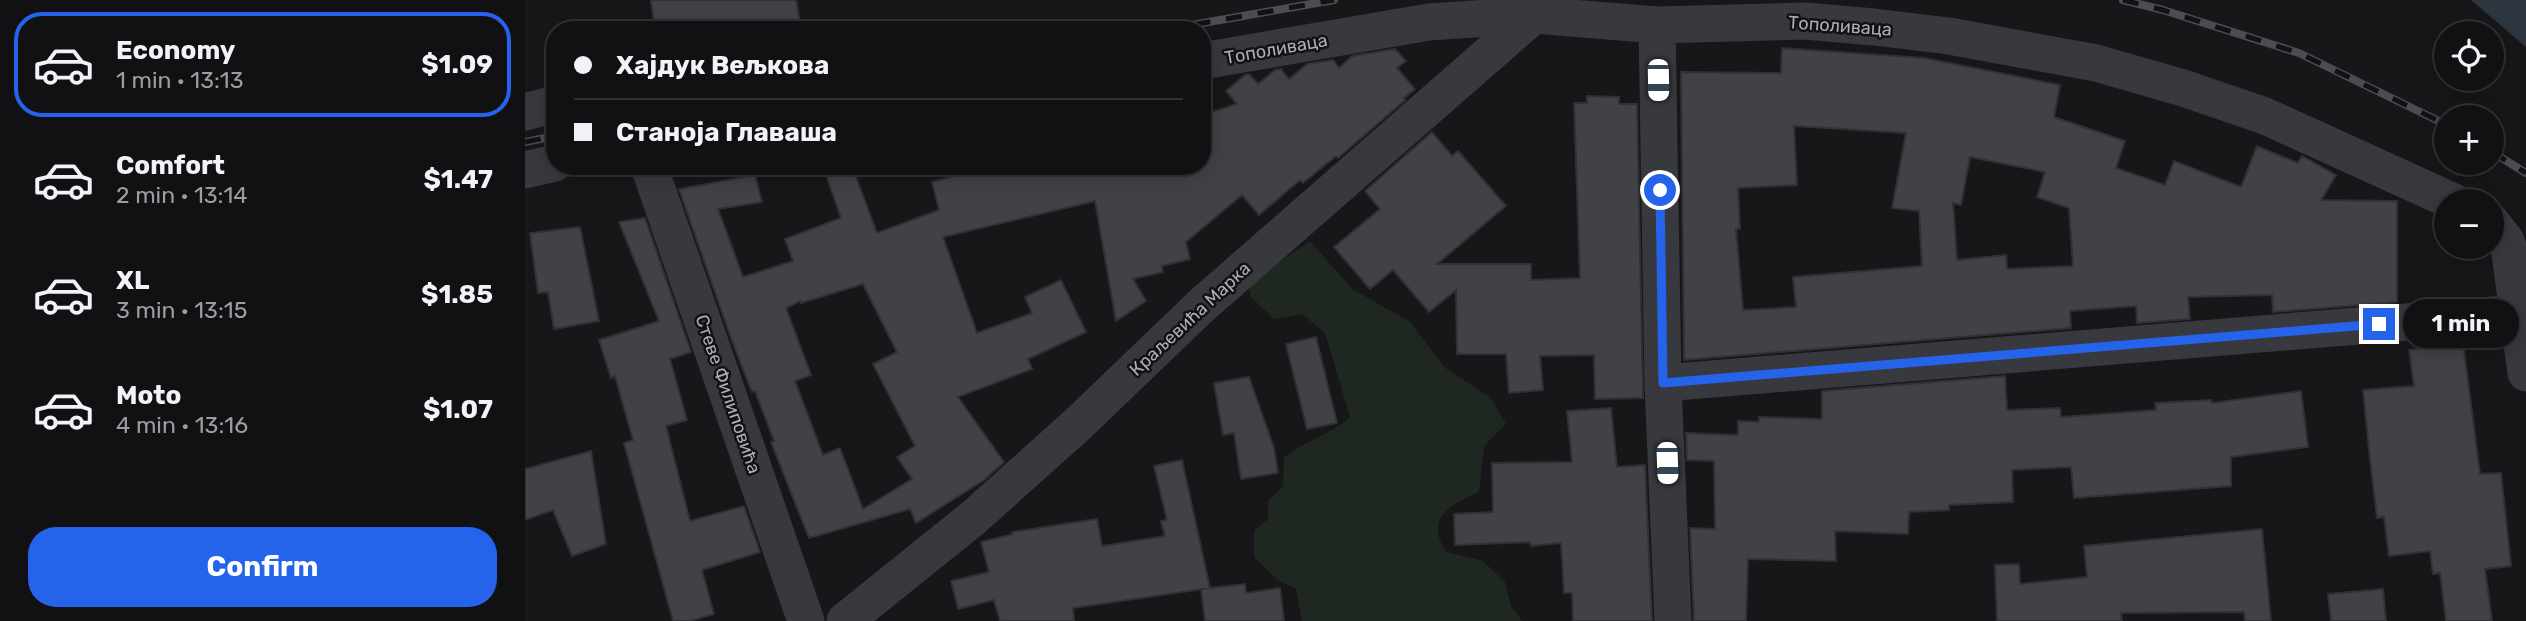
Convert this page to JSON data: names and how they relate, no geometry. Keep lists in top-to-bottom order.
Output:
{
  "streets": {
    "street": ["Тополиваца", "Краљевића Марка", "Стеве Филиповића"]
  },
  "crossings": [
    ["Тополиваца", "Краљевића Марка"]
  ],
  "page": {
    "list": [
      {
        "name": "Economy",
        "note": "1 min · 13:13",
        "value": "$1.09"
      },
      {
        "name": "Comfort",
        "note": "2 min · 13:14",
        "value": "$1.47"
      },
      {
        "name": "XL",
        "note": "3 min · 13:15",
        "value": "$1.85"
      },
      {
        "name": "Moto",
        "note": "4 min · 13:16",
        "value": "$1.07"
      }
    ],
    "map_buttons": ["+", "−"],
    "banner": ["Хајдук Вељкова", "Станоја Главаша"],
    "bubble": "1 min",
    "buttons": "Confirm"
  }
}
